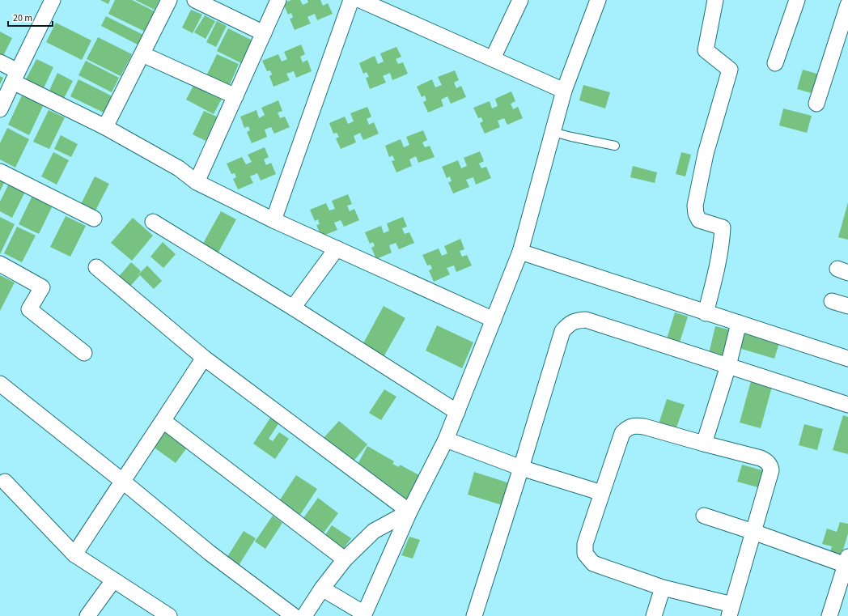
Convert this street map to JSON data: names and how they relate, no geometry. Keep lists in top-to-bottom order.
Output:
{
  "scale_bar": "20 m"
}
